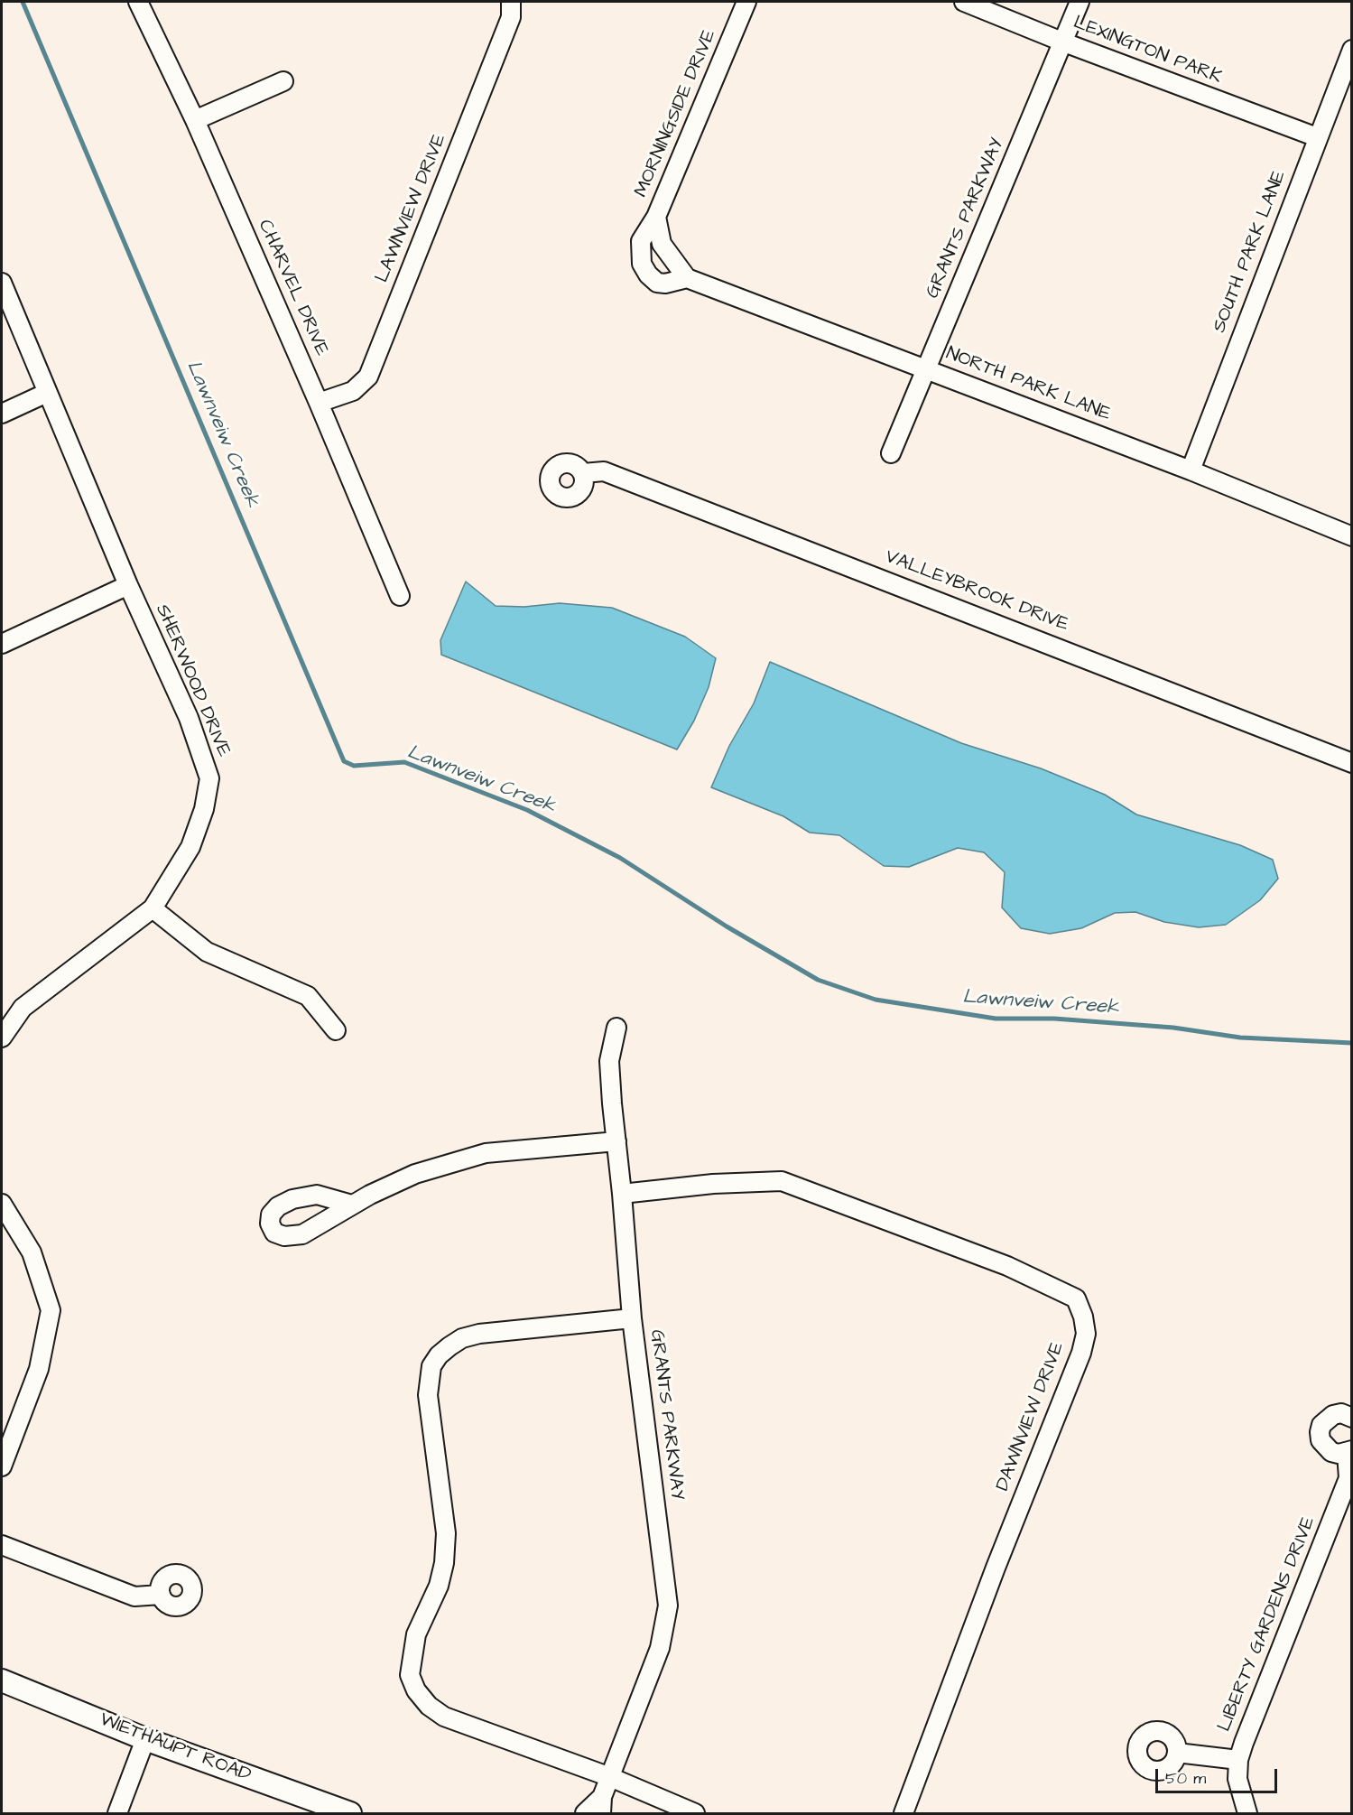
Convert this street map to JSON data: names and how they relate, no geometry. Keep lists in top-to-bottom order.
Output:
{
  "streets": {
    "street": [
      "LEXINGTON PARK",
      "MORNINGSIDE DRIVE",
      "LAWNVIEW DRIVE",
      "GRANTS PARKWAY",
      "SOUTH PARK LANE",
      "CHARVEL DRIVE",
      "NORTH PARK LANE",
      "VALLEYBROOK DRIVE",
      "SHERWOOD DRIVE",
      "DAWNVIEW DRIVE",
      "LIBERTY GARDENS DRIVE",
      "WIETHAUPT ROAD"
    ]
  },
  "crossings": [
    ["LEXINGTON PARK", "GRANTS PARKWAY"],
    ["LEXINGTON PARK", "SOUTH PARK LANE"],
    ["MORNINGSIDE DRIVE", "NORTH PARK LANE"],
    ["LAWNVIEW DRIVE", "CHARVEL DRIVE"],
    ["GRANTS PARKWAY", "NORTH PARK LANE"],
    ["GRANTS PARKWAY", "DAWNVIEW DRIVE"],
    ["SOUTH PARK LANE", "NORTH PARK LANE"]
  ],
  "water": ["Lawnveiw Creek"],
  "scale_bar": "50 m"
}
